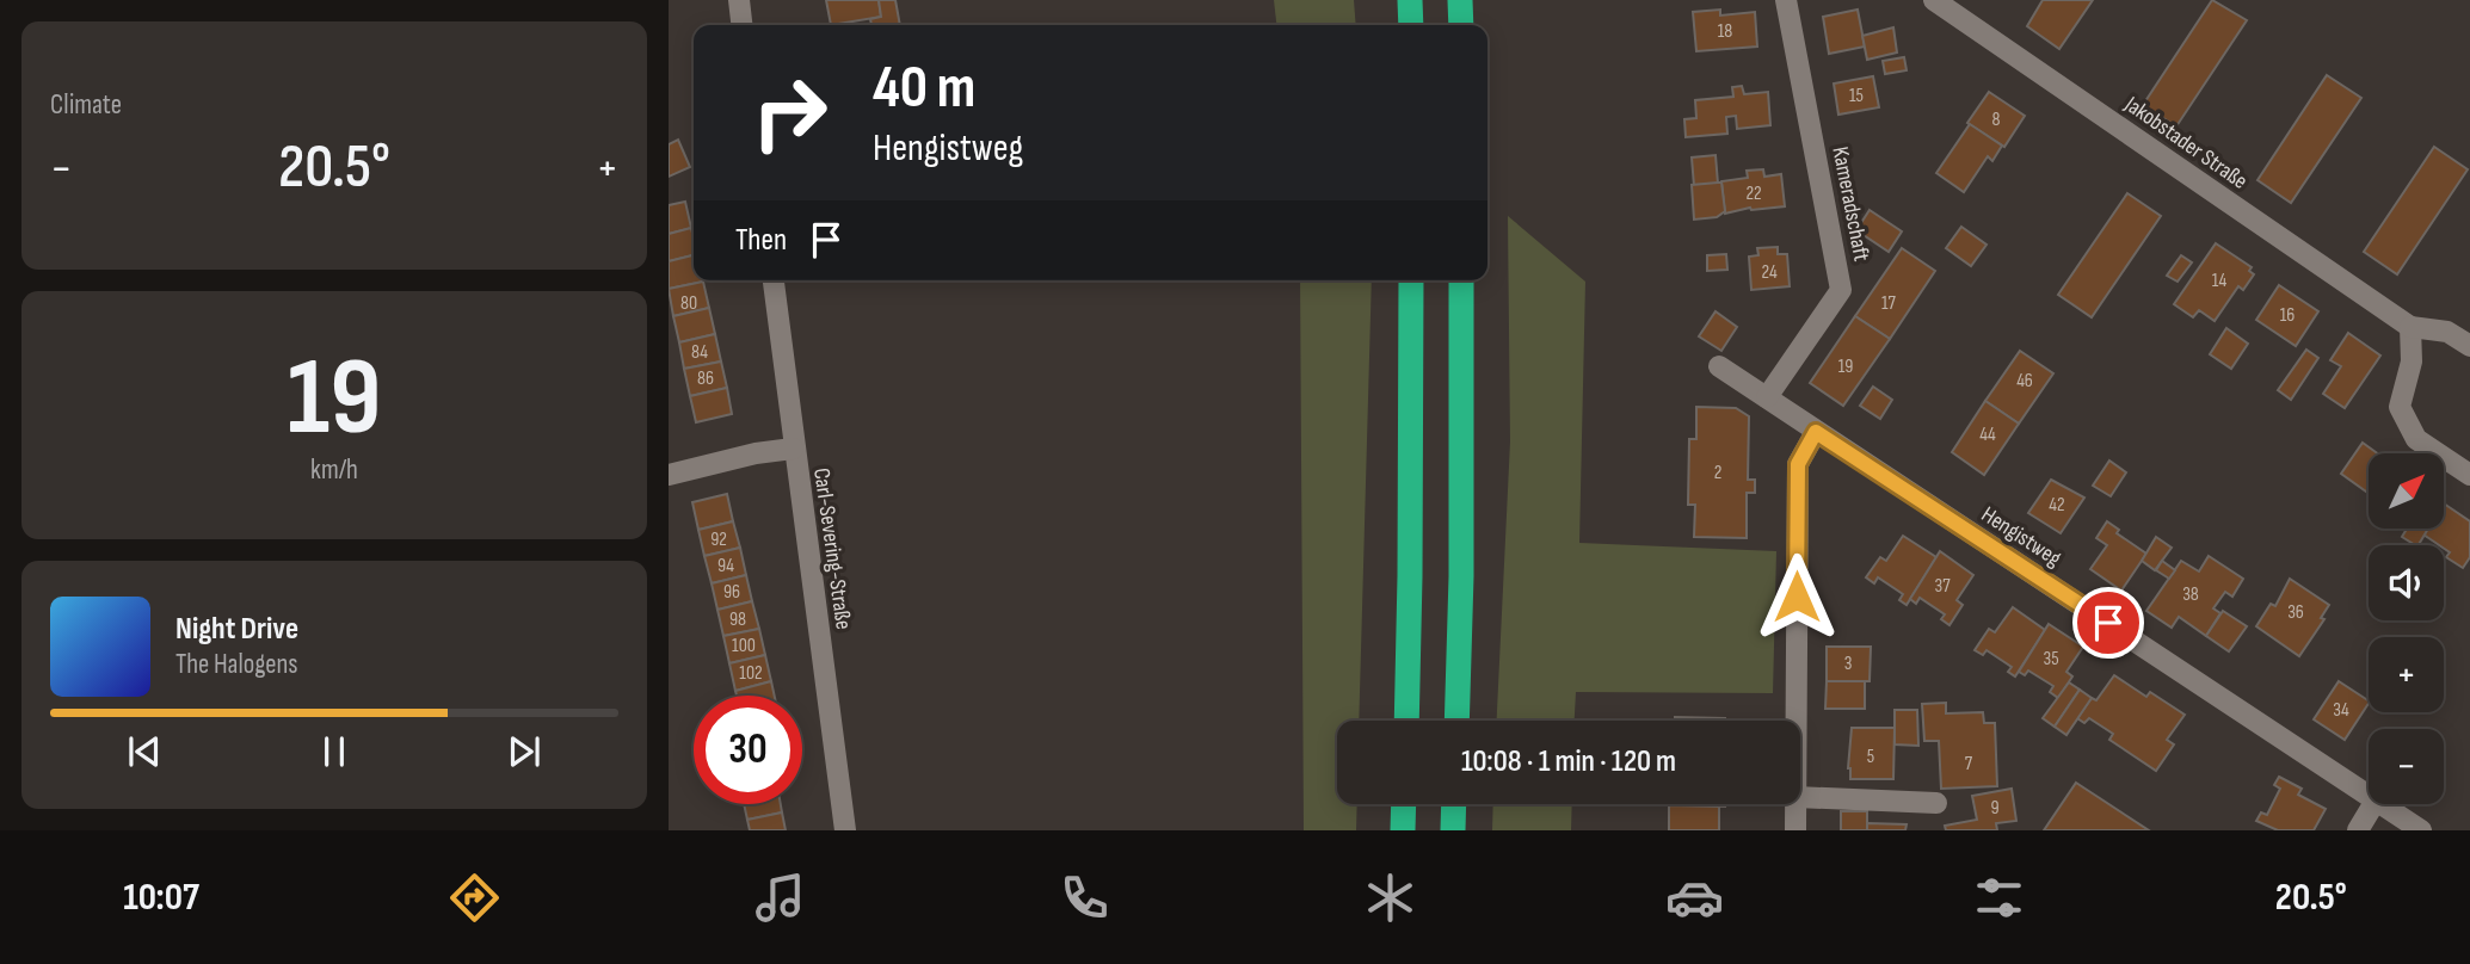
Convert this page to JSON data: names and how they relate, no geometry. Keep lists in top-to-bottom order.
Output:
{
  "streets": {
    "street": [
      "Jakobstader Straße",
      "Kameradschaft",
      "Hengistweg",
      "Carl-Severing-Straße"
    ]
  },
  "crossings": [
    ["Kameradschaft", "Hengistweg"]
  ],
  "house_numbers": [
    "18",
    "15",
    "8",
    "22",
    "24",
    "14",
    "80",
    "17",
    "16",
    "84",
    "19",
    "86",
    "46",
    "44",
    "2",
    "42",
    "92",
    "94",
    "37",
    "96",
    "38",
    "36",
    "98",
    "100",
    "35",
    "3",
    "102",
    "34",
    "5",
    "7",
    "9"
  ],
  "north": "top right",
  "page": {
    "tile": [
      "Climate",
      ["19", "km/h"]
    ],
    "turn": ["40 m", "Hengistweg"],
    "heat": ["−", "20.5°", "+"],
    "then": "Then",
    "map_buttons": ["+", "−"],
    "song": ["Night Drive", "The Halogens"],
    "limit": "30",
    "trip": "10:08 · 1 min · 120 m",
    "tabs": ["10:07", "20.5°"]
  }
}
